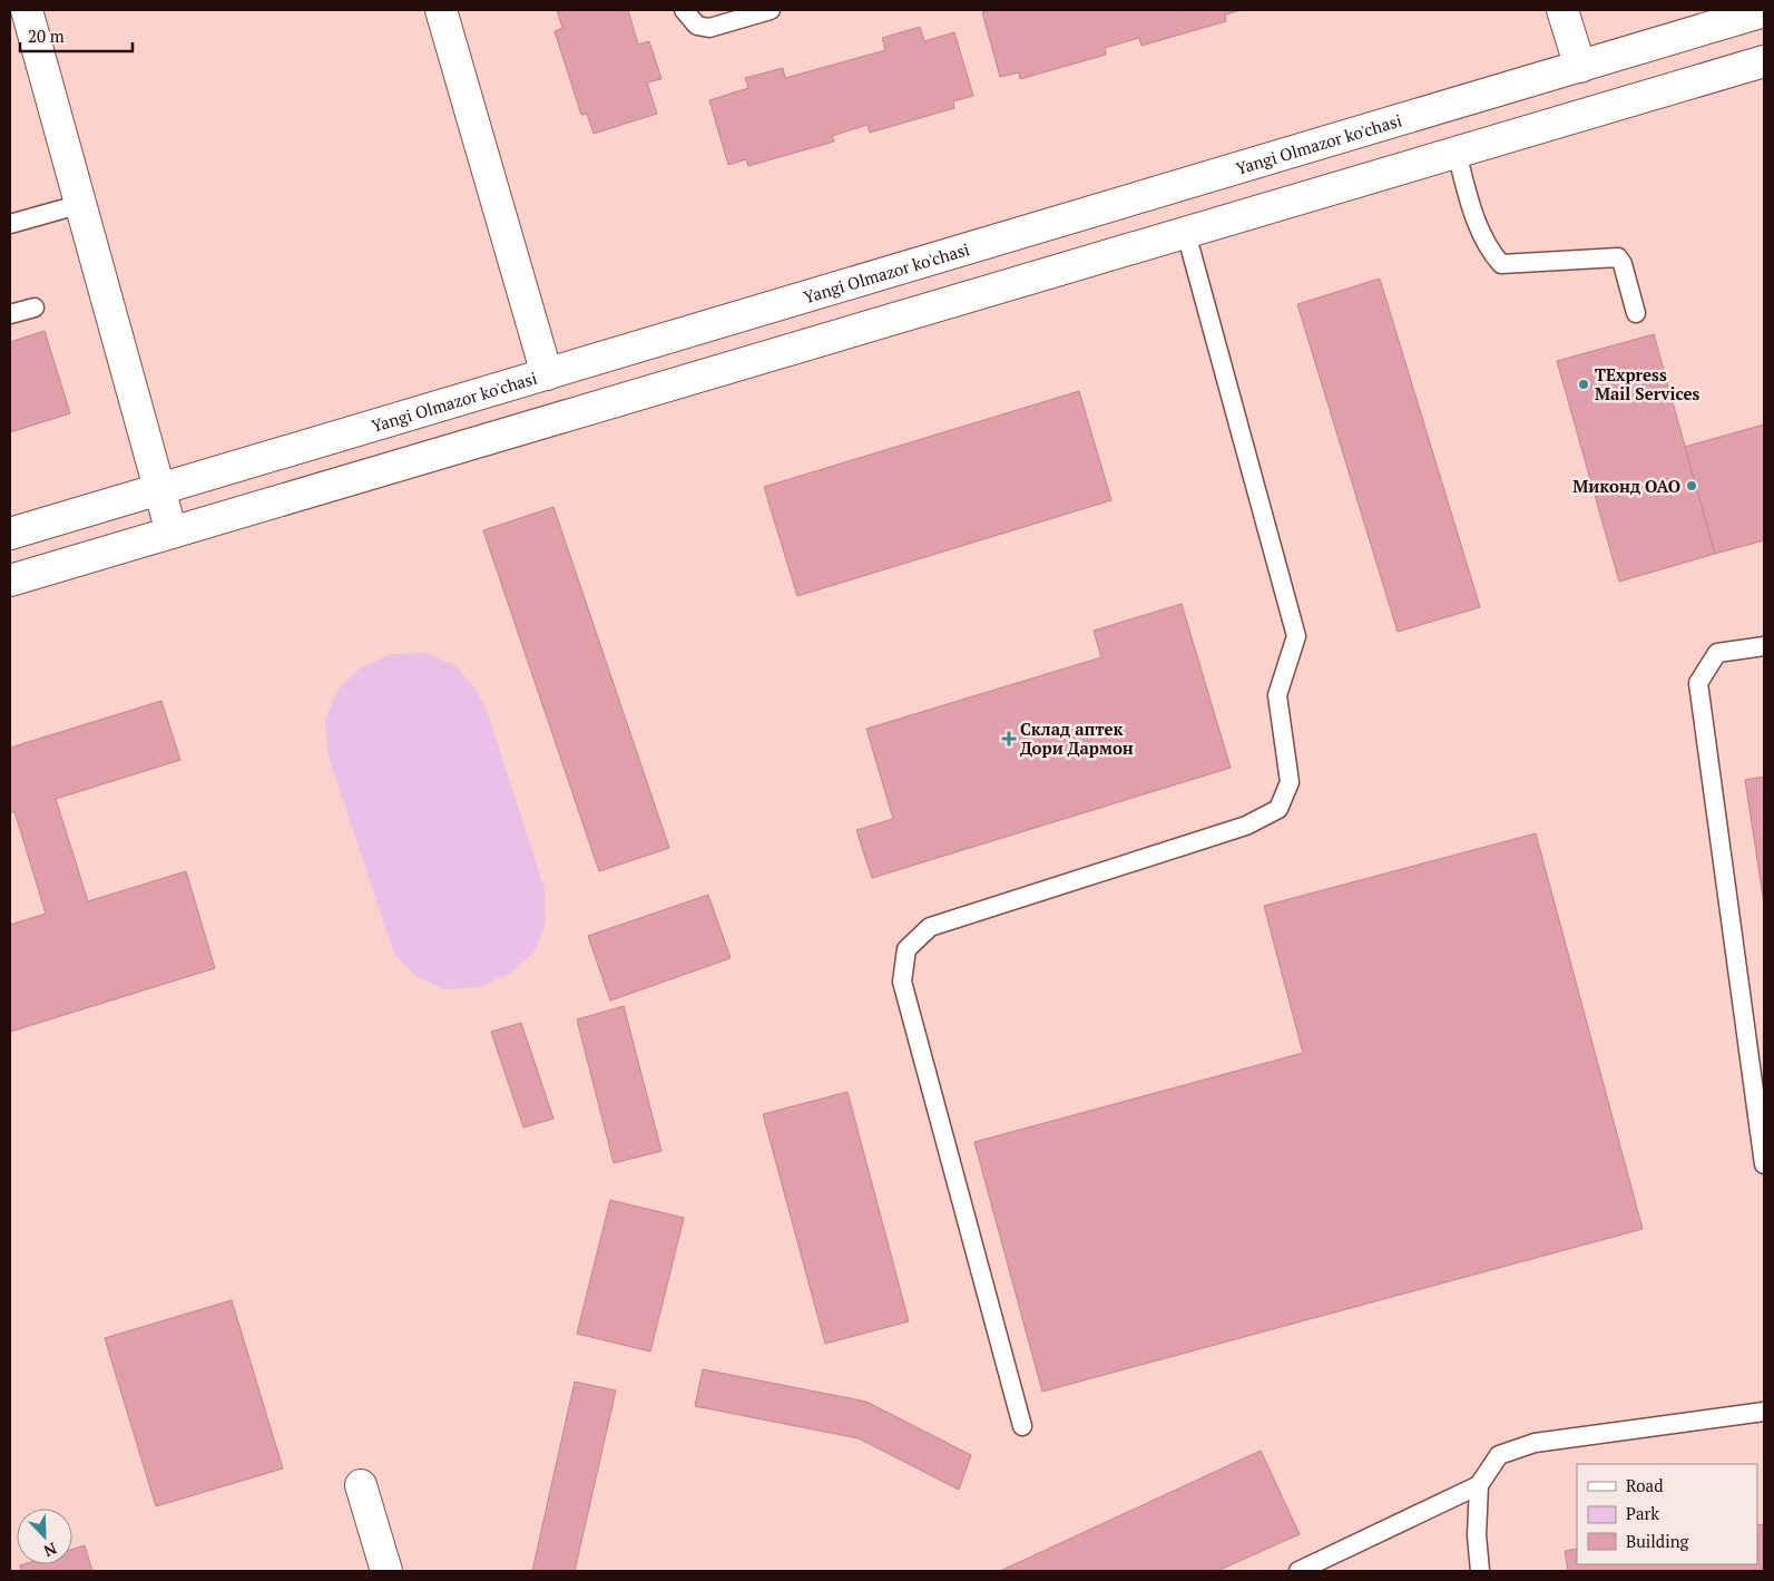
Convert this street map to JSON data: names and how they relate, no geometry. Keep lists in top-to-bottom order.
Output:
{
  "streets": {
    "main road": ["Yangi Olmazor ko'chasi"]
  },
  "places": {
    "other": ["TExpress Mail Services", "Миконд ОАО"],
    "health": ["Склад аптек Дори Дармон"]
  },
  "legend": ["Road", "Park", "Building"],
  "scale_bar": "20 m",
  "north": "bottom right"
}
